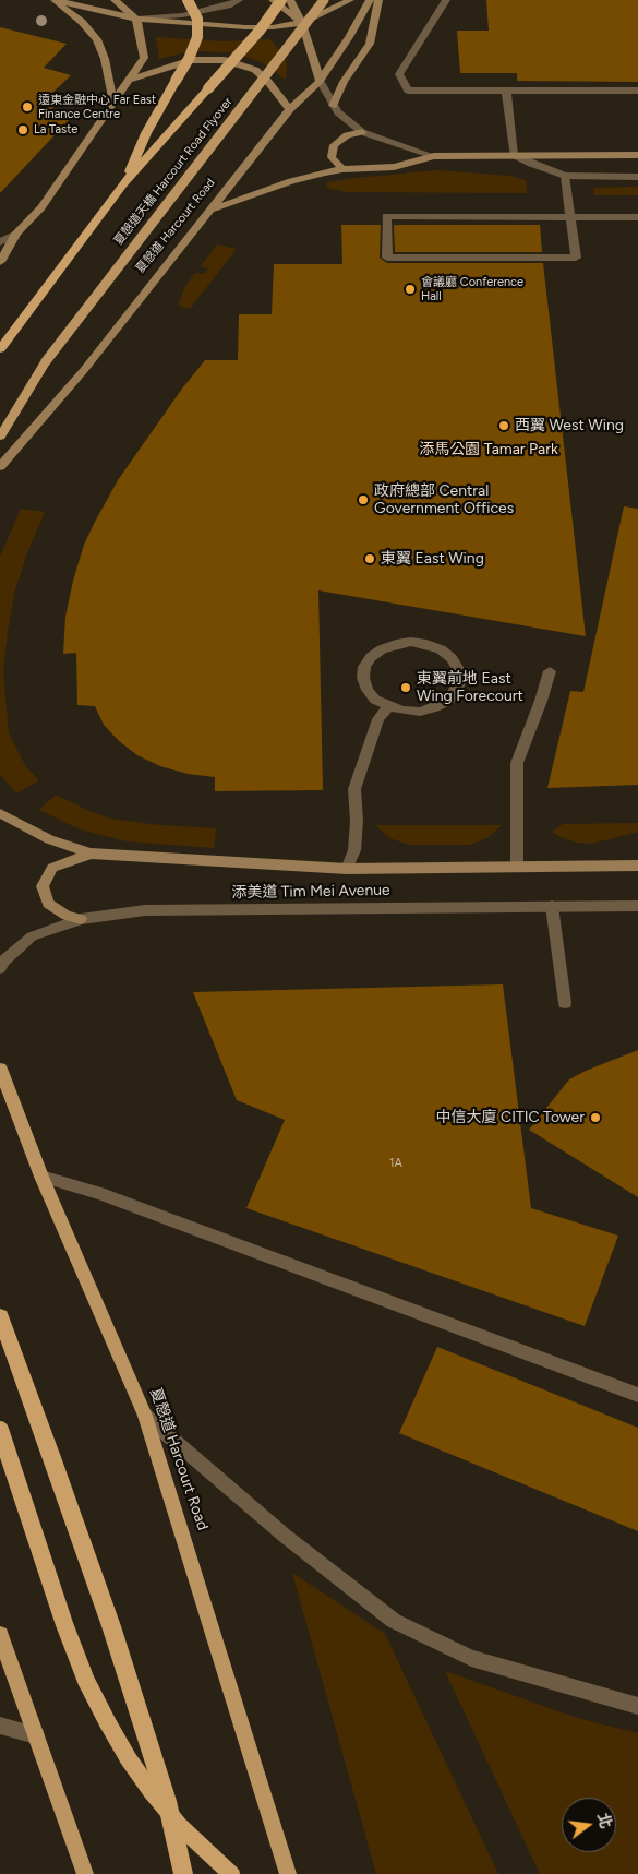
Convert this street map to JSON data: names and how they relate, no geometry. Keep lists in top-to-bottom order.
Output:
{
  "streets": {
    "highway": ["夏慤道天橋 Harcourt Road Flyover"],
    "main road": ["夏慤道 Harcourt Road", "添美道 Tim Mei Avenue"]
  },
  "parks": ["添馬公園 Tamar Park"],
  "places": [
    "遠東金融中心 Far East Finance Centre",
    "La Taste",
    "會議廳 Conference Hall",
    "西翼 West Wing",
    "政府總部 Central Government Offices",
    "東翼 East Wing",
    "東翼前地 East Wing Forecourt",
    "中信大廈 CITIC Tower"
  ],
  "house_numbers": ["1A"],
  "north": "right"
}
